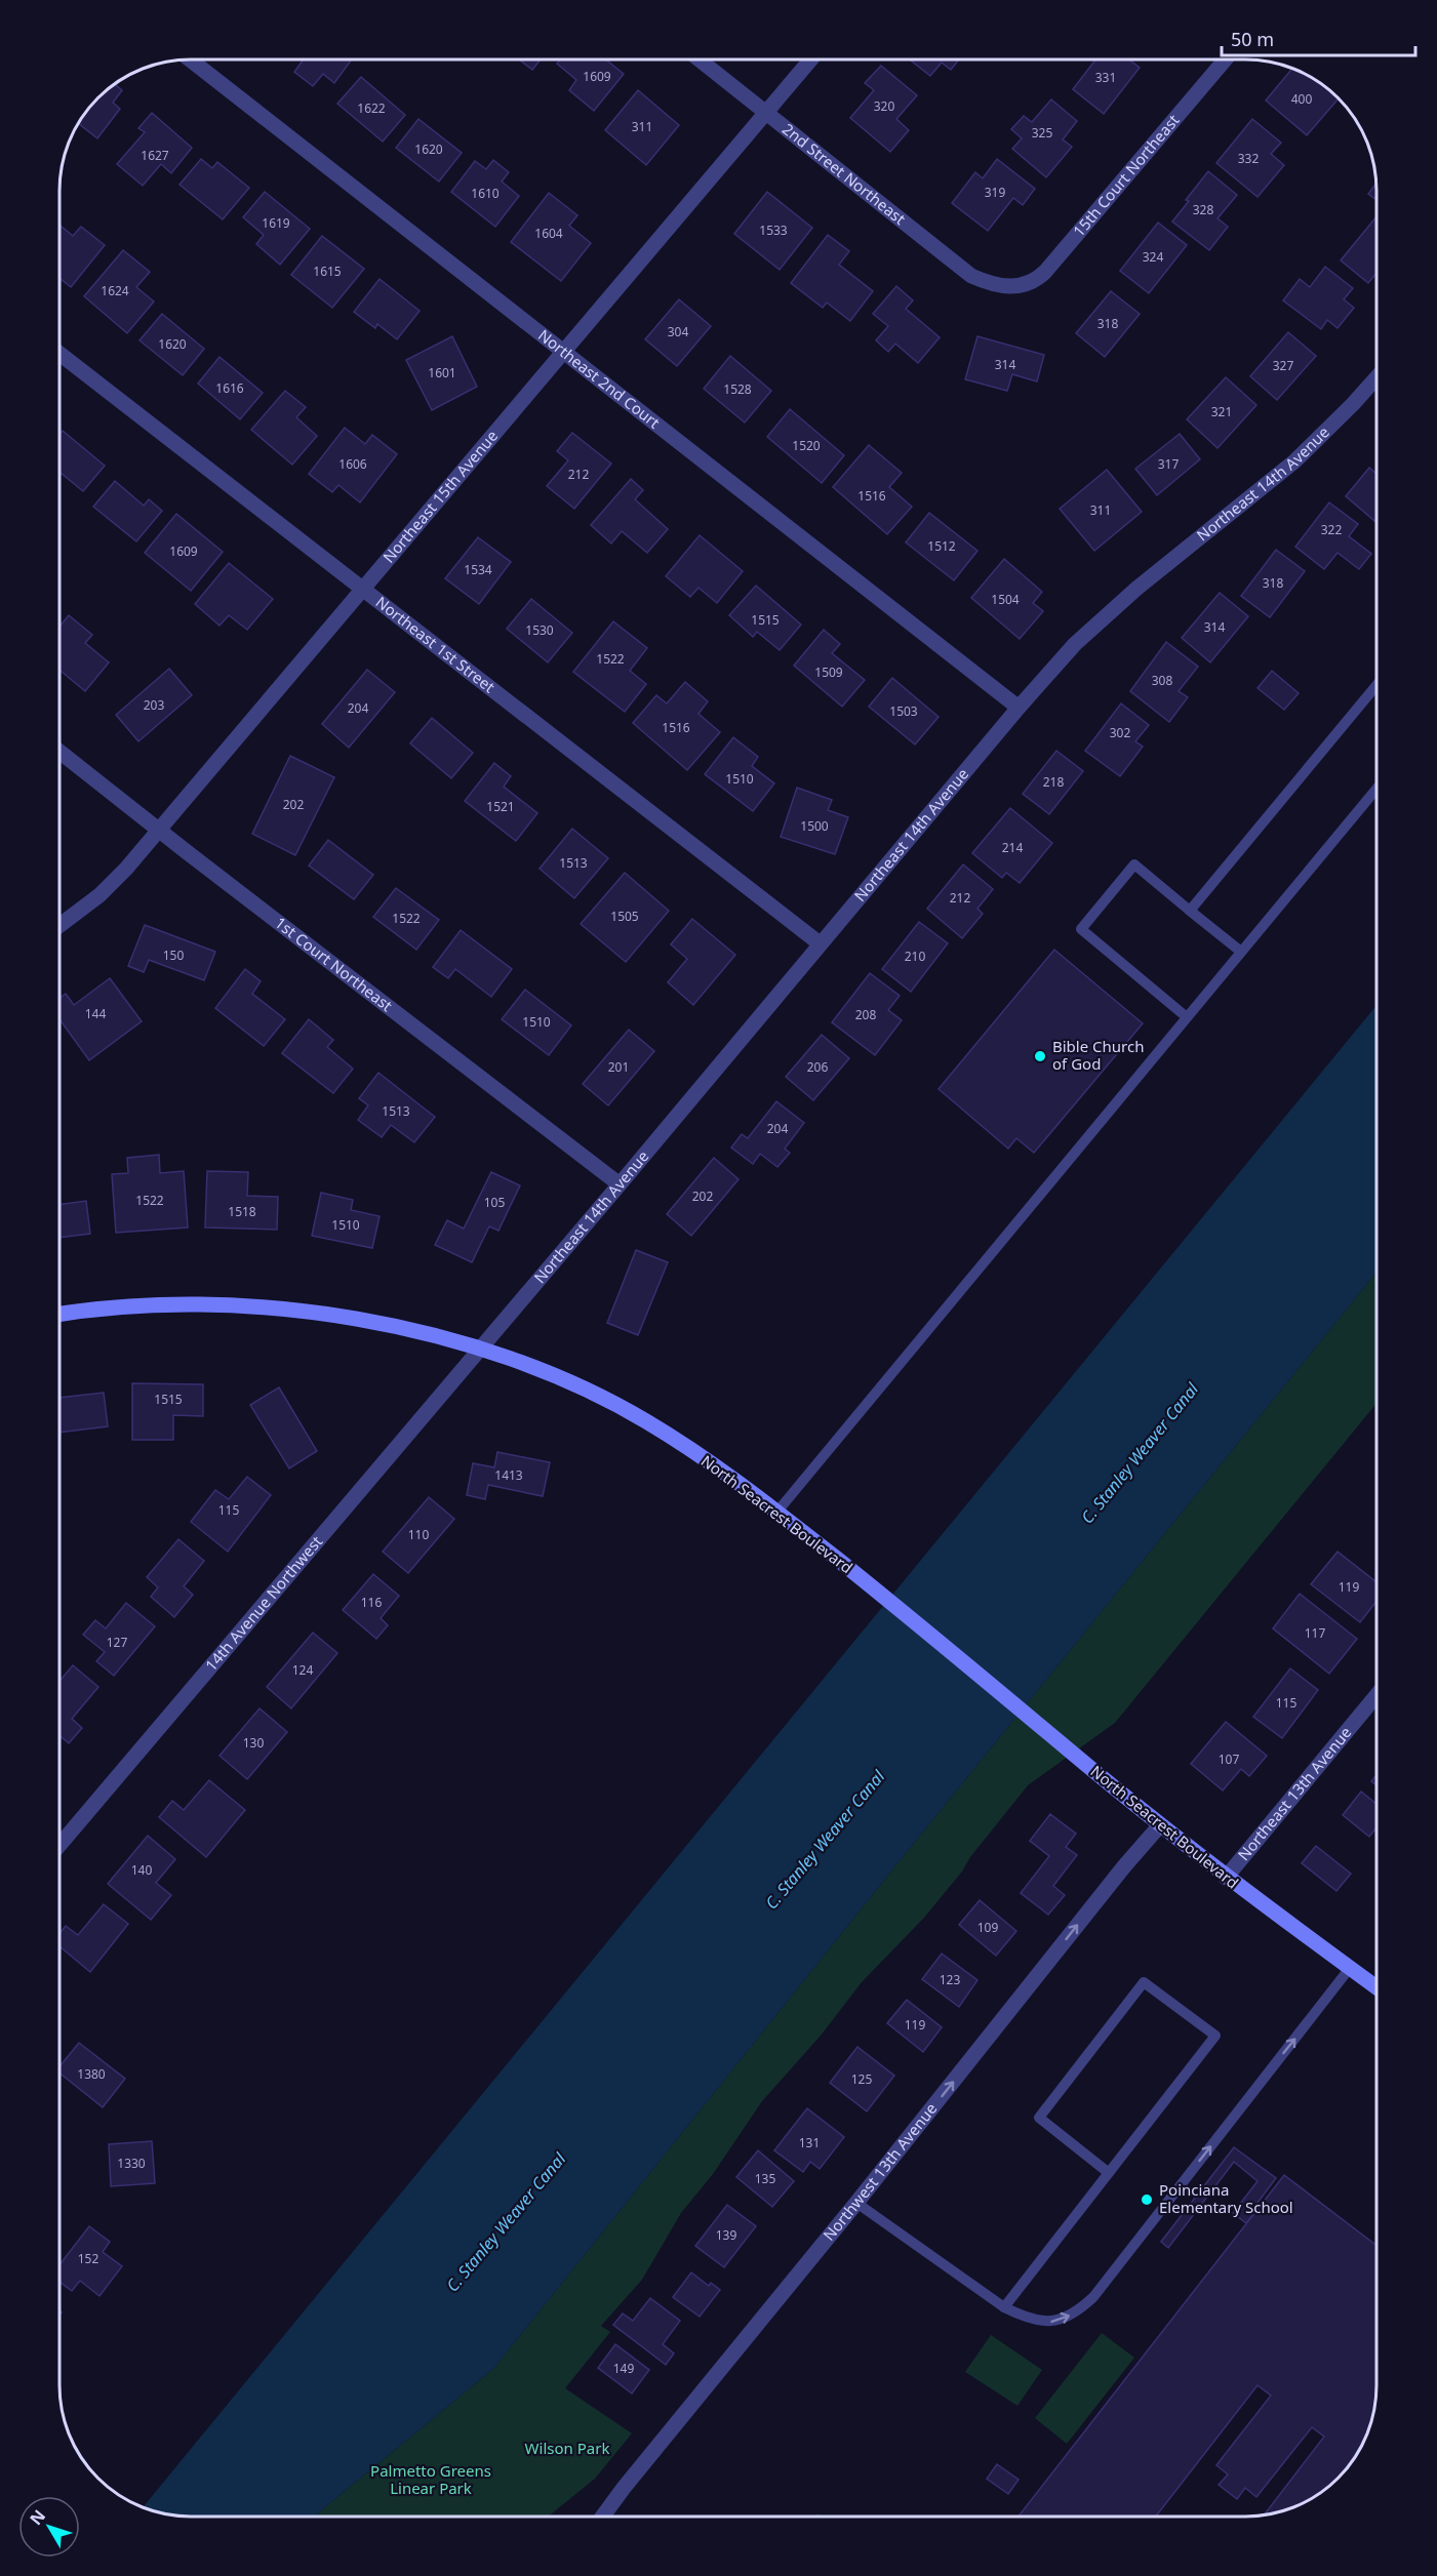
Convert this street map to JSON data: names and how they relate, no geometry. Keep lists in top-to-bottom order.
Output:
{
  "streets": {
    "street": [
      "2nd Street Northeast",
      "15th Court Northeast",
      "Northeast 2nd Court",
      "Northeast 14th Avenue",
      "Northeast 15th Avenue",
      "Northeast 1st Street",
      "1st Court Northeast",
      "North Seacrest Boulevard",
      "14th Avenue Northwest",
      "Northeast 13th Avenue",
      "Northwest 13th Avenue"
    ]
  },
  "crossings": [
    ["2nd Street Northeast", "15th Court Northeast"],
    ["2nd Street Northeast", "Northeast 15th Avenue"],
    ["Northeast 2nd Court", "Northeast 14th Avenue"],
    ["Northeast 2nd Court", "Northeast 15th Avenue"],
    ["Northeast 14th Avenue", "Northeast 1st Street"],
    ["Northeast 14th Avenue", "1st Court Northeast"],
    ["Northeast 14th Avenue", "North Seacrest Boulevard"],
    ["Northeast 14th Avenue", "14th Avenue Northwest"],
    ["Northeast 15th Avenue", "Northeast 1st Street"],
    ["Northeast 15th Avenue", "1st Court Northeast"],
    ["North Seacrest Boulevard", "14th Avenue Northwest"],
    ["North Seacrest Boulevard", "Northeast 13th Avenue"],
    ["North Seacrest Boulevard", "Northwest 13th Avenue"]
  ],
  "one_way": ["Northwest 13th Avenue"],
  "water": ["C. Stanley Weaver Canal"],
  "parks": ["Wilson Park", "Palmetto Greens Linear Park"],
  "places": ["Bible Church of God", "Poinciana Elementary School"],
  "house_numbers": [
    "1609",
    "331",
    "400",
    "320",
    "1622",
    "311",
    "325",
    "1620",
    "1627",
    "332",
    "319",
    "1610",
    "328",
    "1619",
    "1533",
    "1604",
    "324",
    "1615",
    "1624",
    "318",
    "304",
    "1620",
    "314",
    "327",
    "1601",
    "1616",
    "1528",
    "321",
    "1520",
    "1606",
    "317",
    "212",
    "1516",
    "311",
    "322",
    "1512",
    "1609",
    "1534",
    "318",
    "1504",
    "1515",
    "314",
    "1530",
    "1522",
    "1509",
    "308",
    "203",
    "204",
    "1503",
    "1516",
    "302",
    "1510",
    "218",
    "202",
    "1521",
    "1500",
    "214",
    "1513",
    "212",
    "1505",
    "1522",
    "150",
    "210",
    "144",
    "208",
    "1510",
    "201",
    "206",
    "1513",
    "204",
    "202",
    "1522",
    "105",
    "1518",
    "1510",
    "1515",
    "1413",
    "115",
    "110",
    "119",
    "116",
    "117",
    "127",
    "124",
    "115",
    "130",
    "107",
    "140",
    "109",
    "123",
    "119",
    "1380",
    "125",
    "131",
    "1330",
    "135",
    "139",
    "152",
    "149"
  ],
  "scale_bar": "50 m",
  "north": "top left"
}
